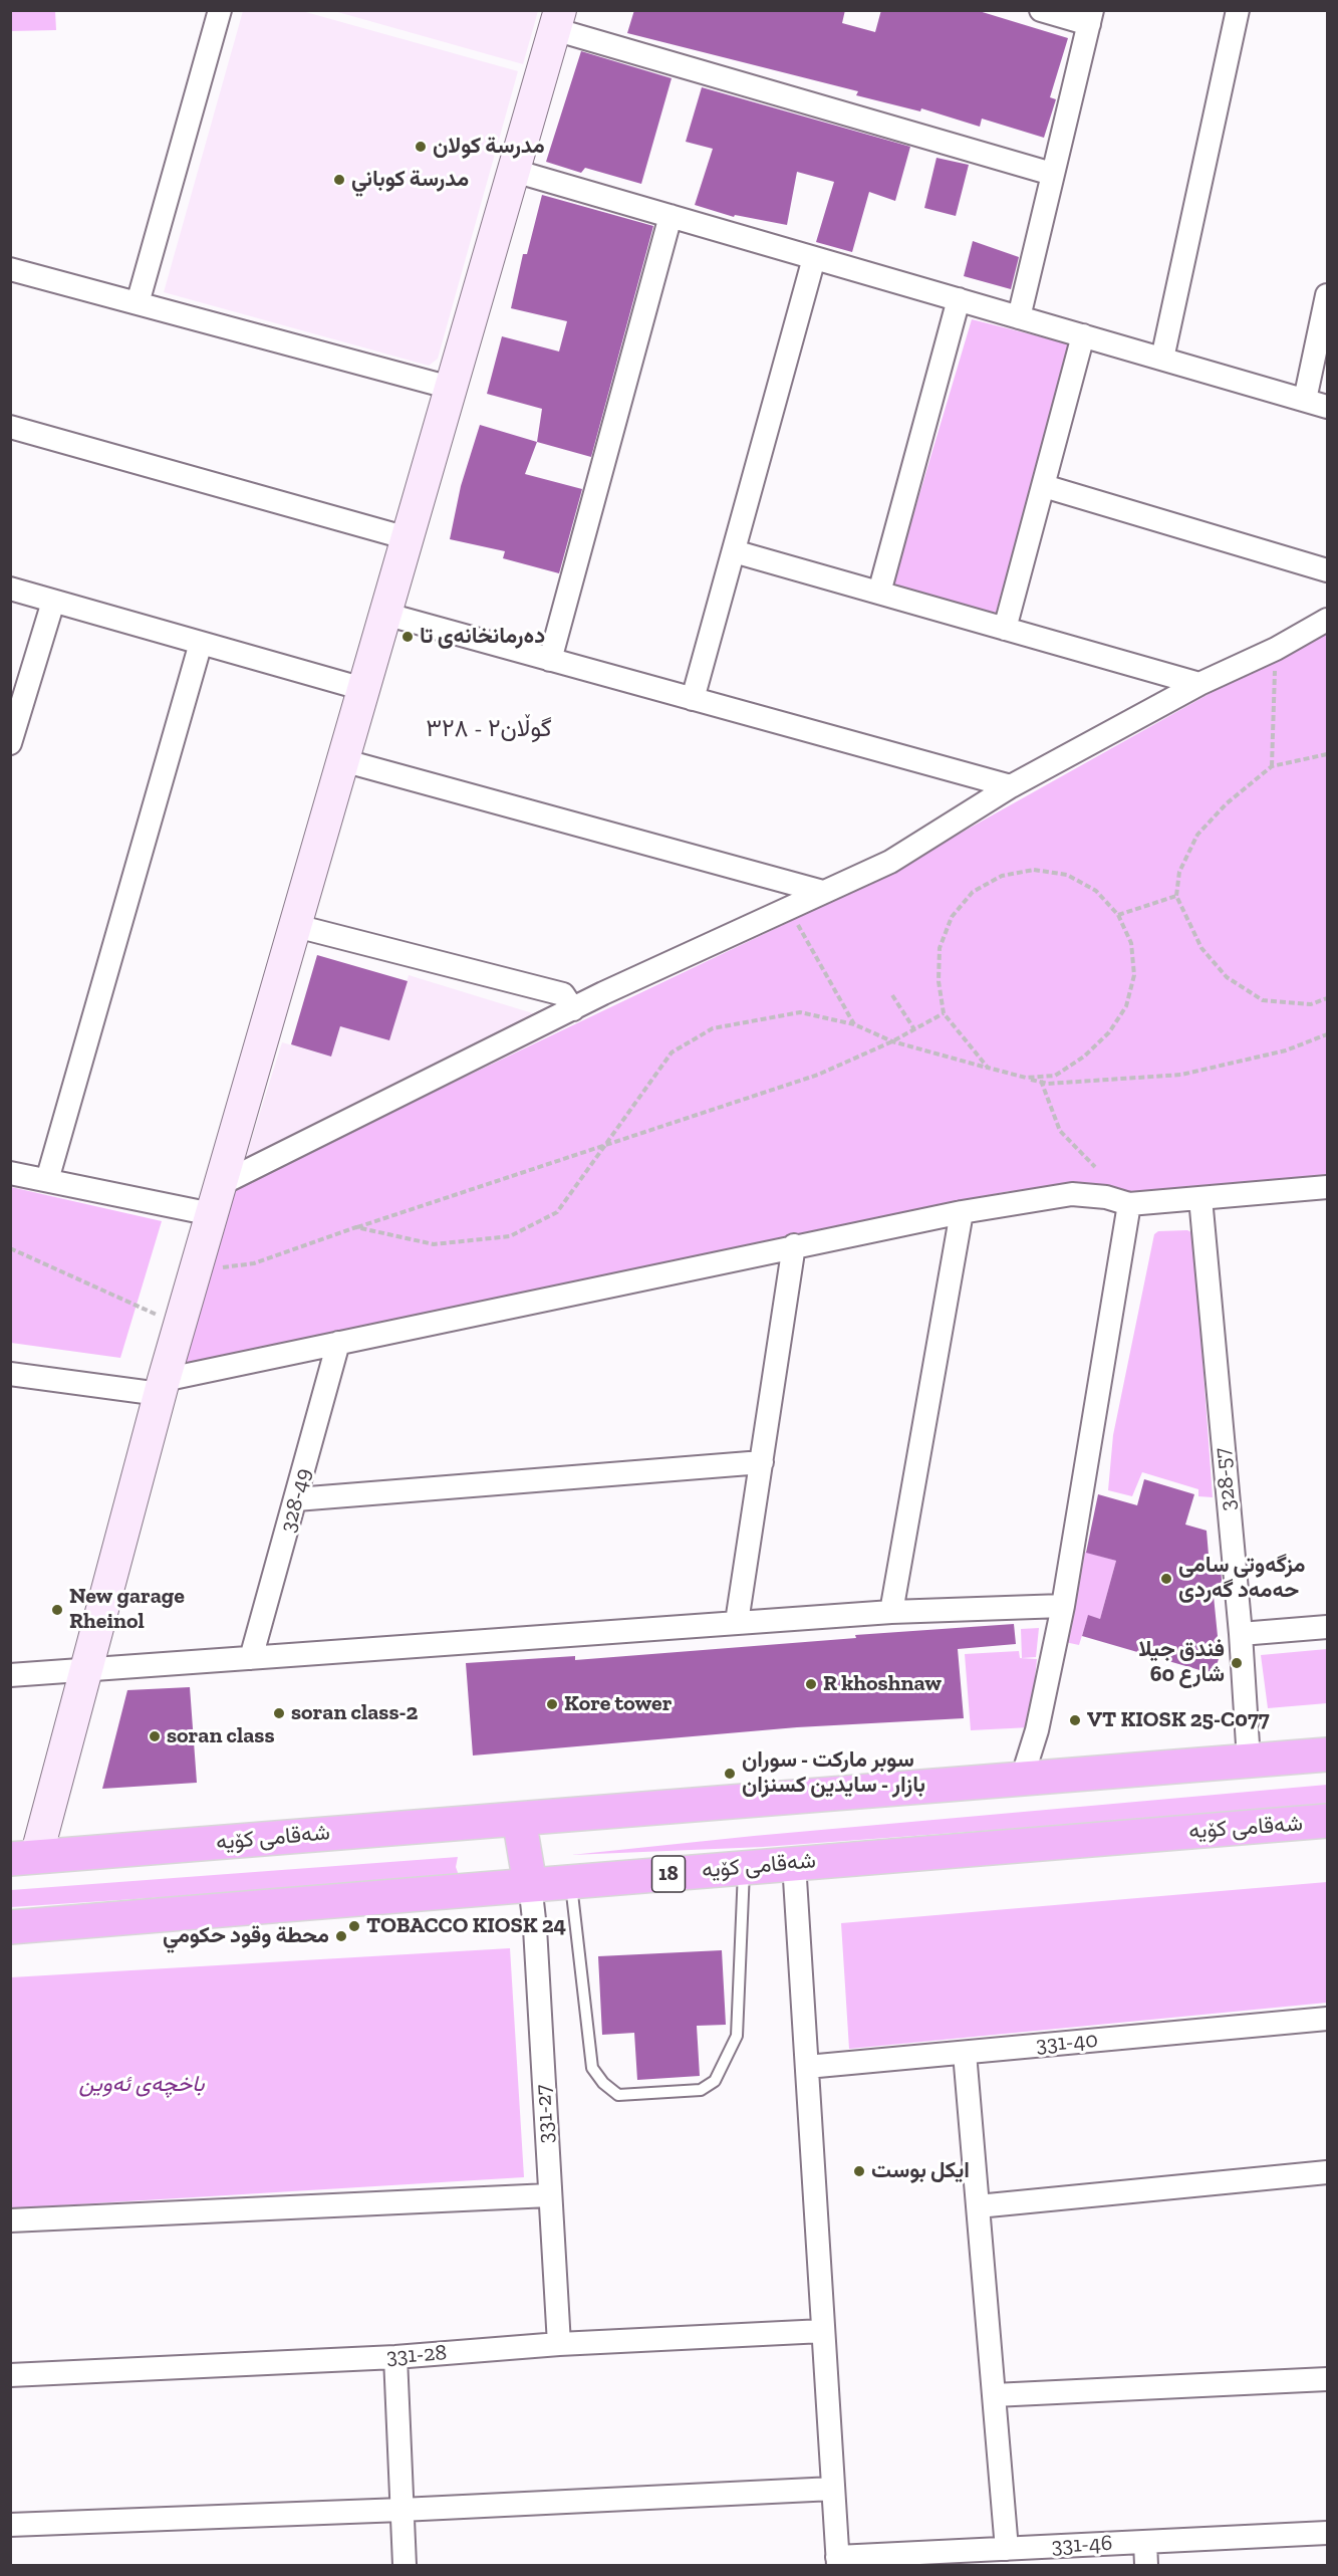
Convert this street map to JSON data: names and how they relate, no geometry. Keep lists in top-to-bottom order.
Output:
{
  "streets": {
    "highway": ["شەقامی کۆیە", "18"],
    "street": [
      "328-57",
      "328-49",
      "331-40",
      "331-27",
      "331-28",
      "331-46"
    ]
  },
  "crossings": [
    ["328-57", "شەقامی کۆیە"],
    ["شەقامی کۆیە", "331-27"],
    ["331-27", "331-28"]
  ],
  "districts": ["گوڵان٢ - ٣٢٨"],
  "parks": ["باخچەی ئەوین"],
  "places": [
    "مدرسة كولان",
    "مدرسة كوباني",
    "دەرمانخانەی تا",
    "مزگەوتی سامی حەمەد گەردی",
    "New garage Rheinol",
    "فندق جيلا شارع 60",
    "R khoshnaw",
    "Kore tower",
    "soran class-2",
    "VT KIOSK 25-C077",
    "soran class",
    "سوبر ماركت - سوران بازار - سايدين كسنزان",
    "TOBACCO KIOSK 24",
    "محطة وقود حكومي",
    "ايكل بوست"
  ]
}
